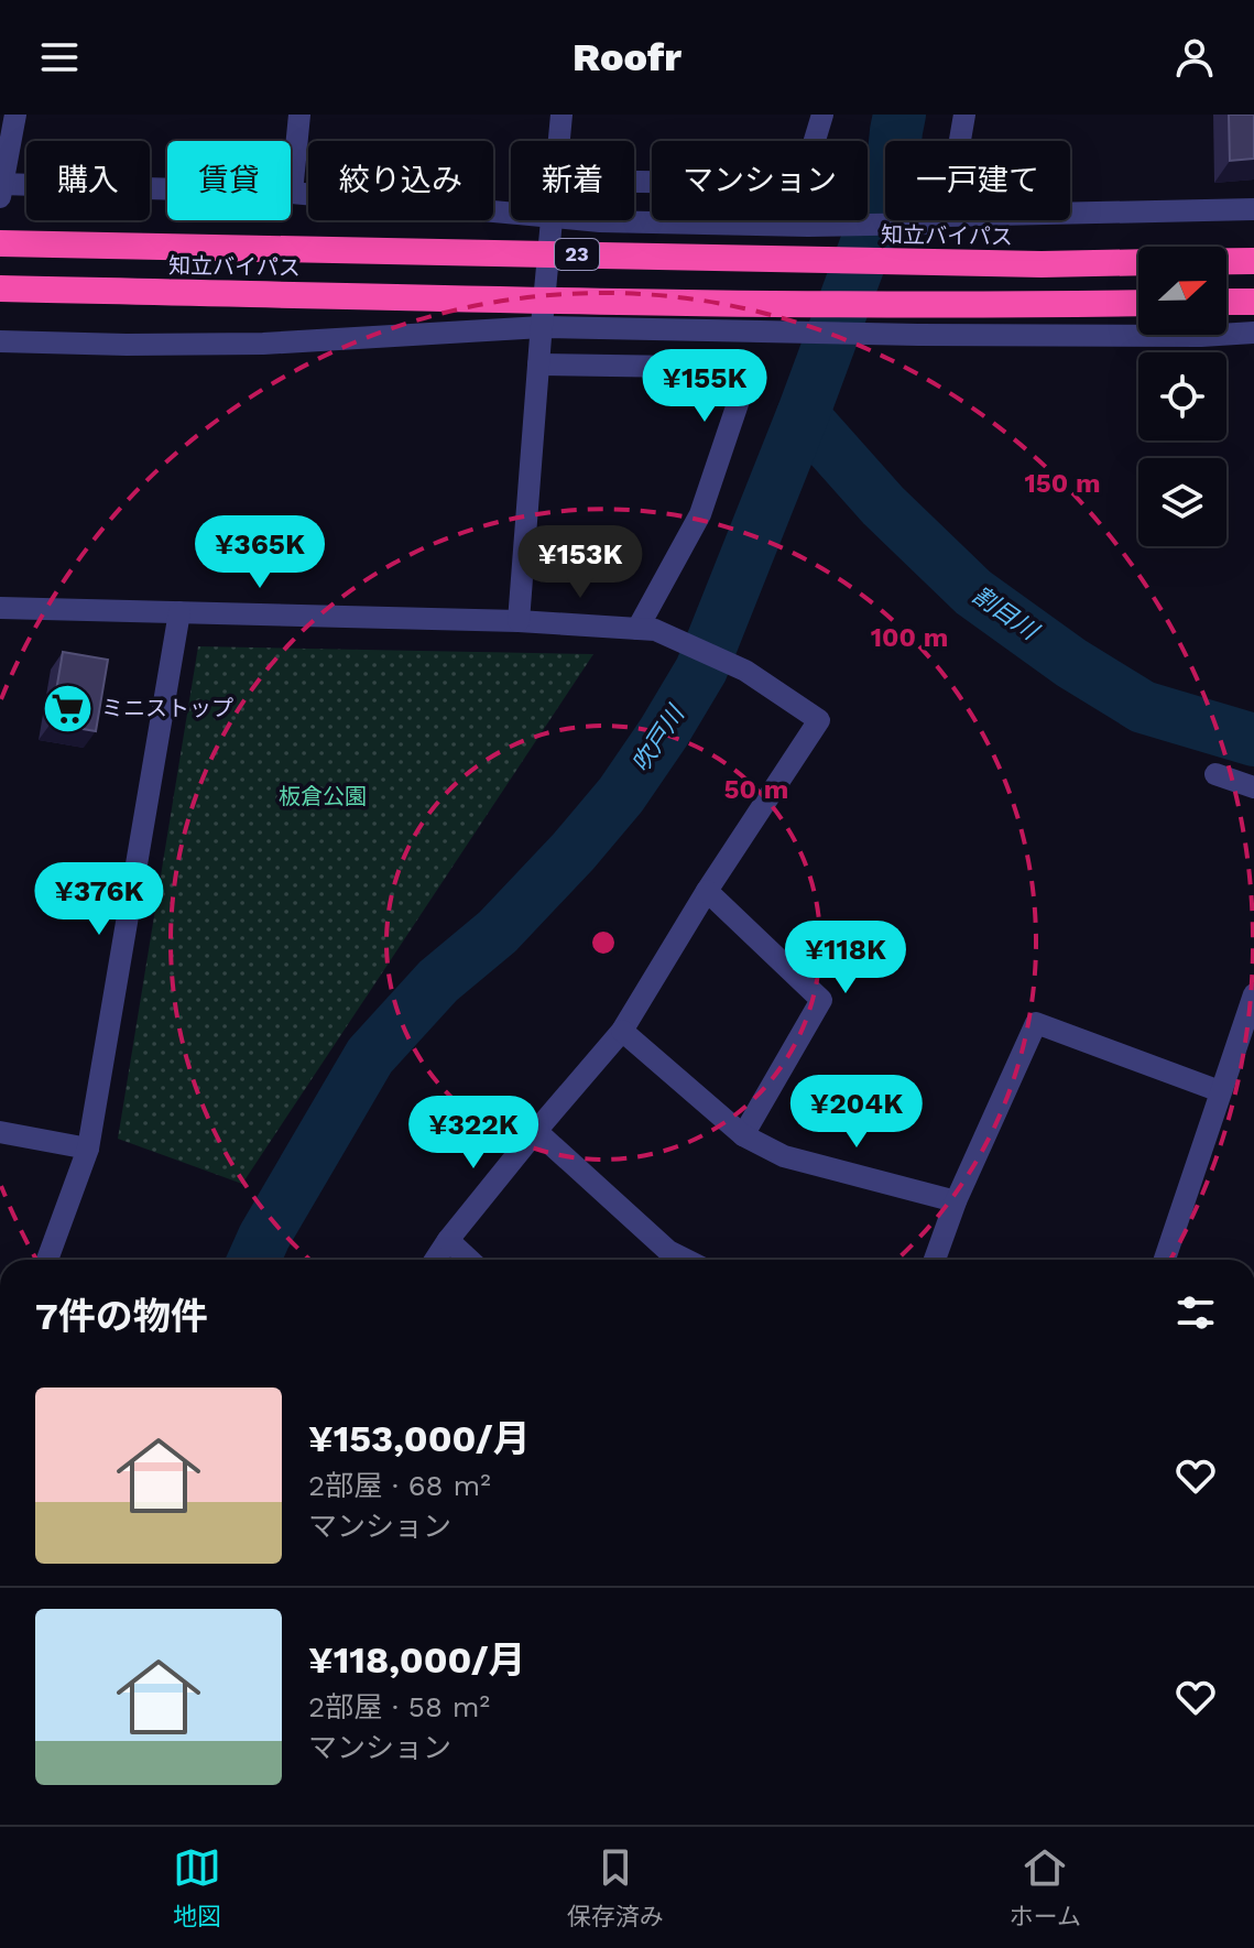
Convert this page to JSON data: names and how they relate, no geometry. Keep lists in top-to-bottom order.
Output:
{
  "streets": {
    "highway": ["知立バイパス", "23"]
  },
  "water": ["割目川", "吹戸川"],
  "parks": ["板倉公園"],
  "places": {
    "supermarket": ["ミニストップ"]
  },
  "north": "right",
  "page": {
    "header": "Roofr",
    "chip": [
      "購入",
      "賃貸",
      "絞り込み",
      "新着",
      "マンション",
      "一戸建て"
    ],
    "price": [
      "¥155K",
      "¥365K",
      "¥153K",
      "¥376K",
      "¥118K",
      "¥204K",
      "¥322K"
    ],
    "heading": "7件の物件",
    "list": [
      {
        "name": "¥153,000/月",
        "note": "2部屋 · 68 m² · マンション"
      },
      {
        "name": "¥118,000/月",
        "note": "2部屋 · 58 m² · マンション"
      }
    ],
    "tabs": ["地図", "保存済み", "ホーム"]
  },
  "rings": ["150 m", "100 m", "50 m"]
}
